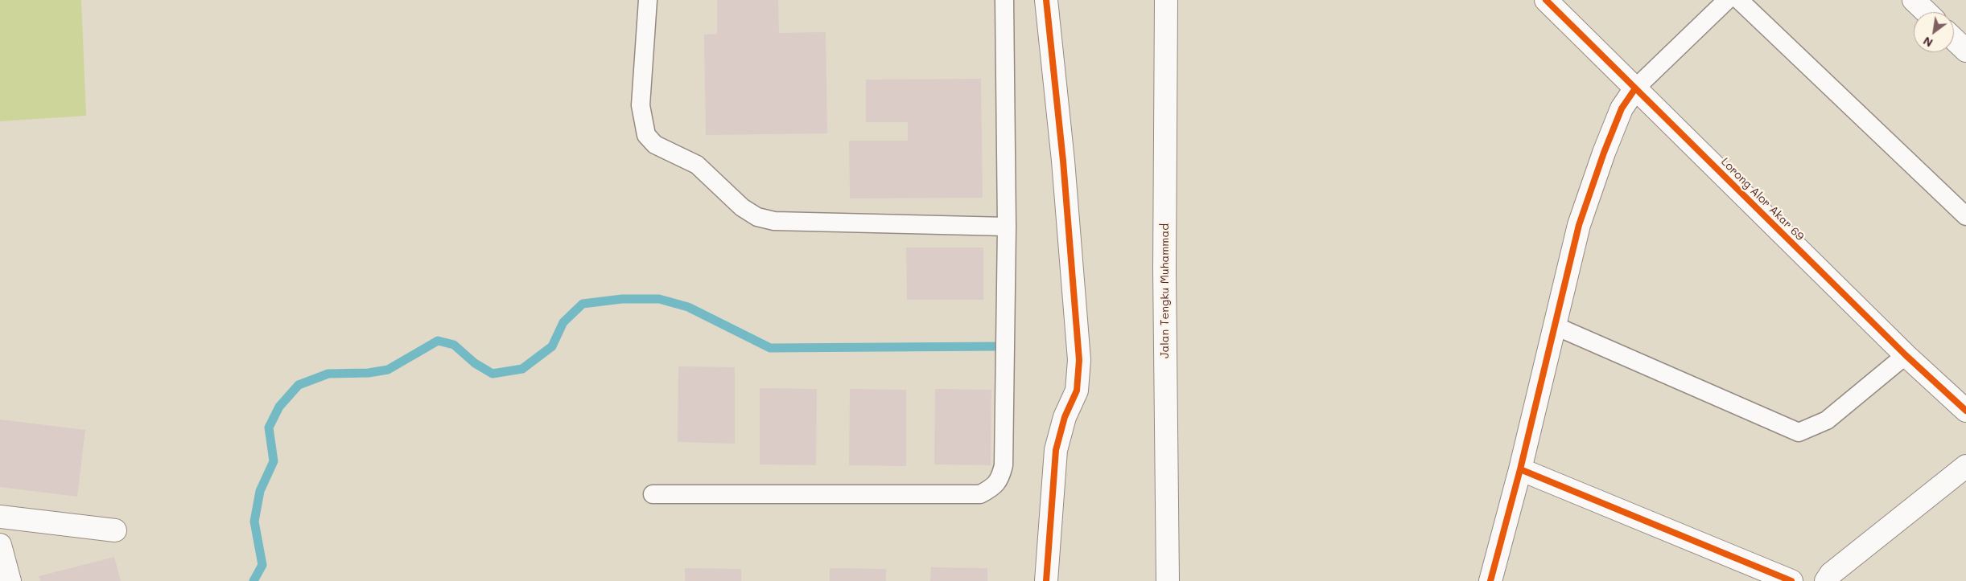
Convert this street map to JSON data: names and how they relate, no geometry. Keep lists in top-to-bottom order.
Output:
{
  "streets": {
    "street": ["Lorong Alor Akar 69", "Jalan Tengku Muhammad"]
  },
  "north": "bottom left"
}
